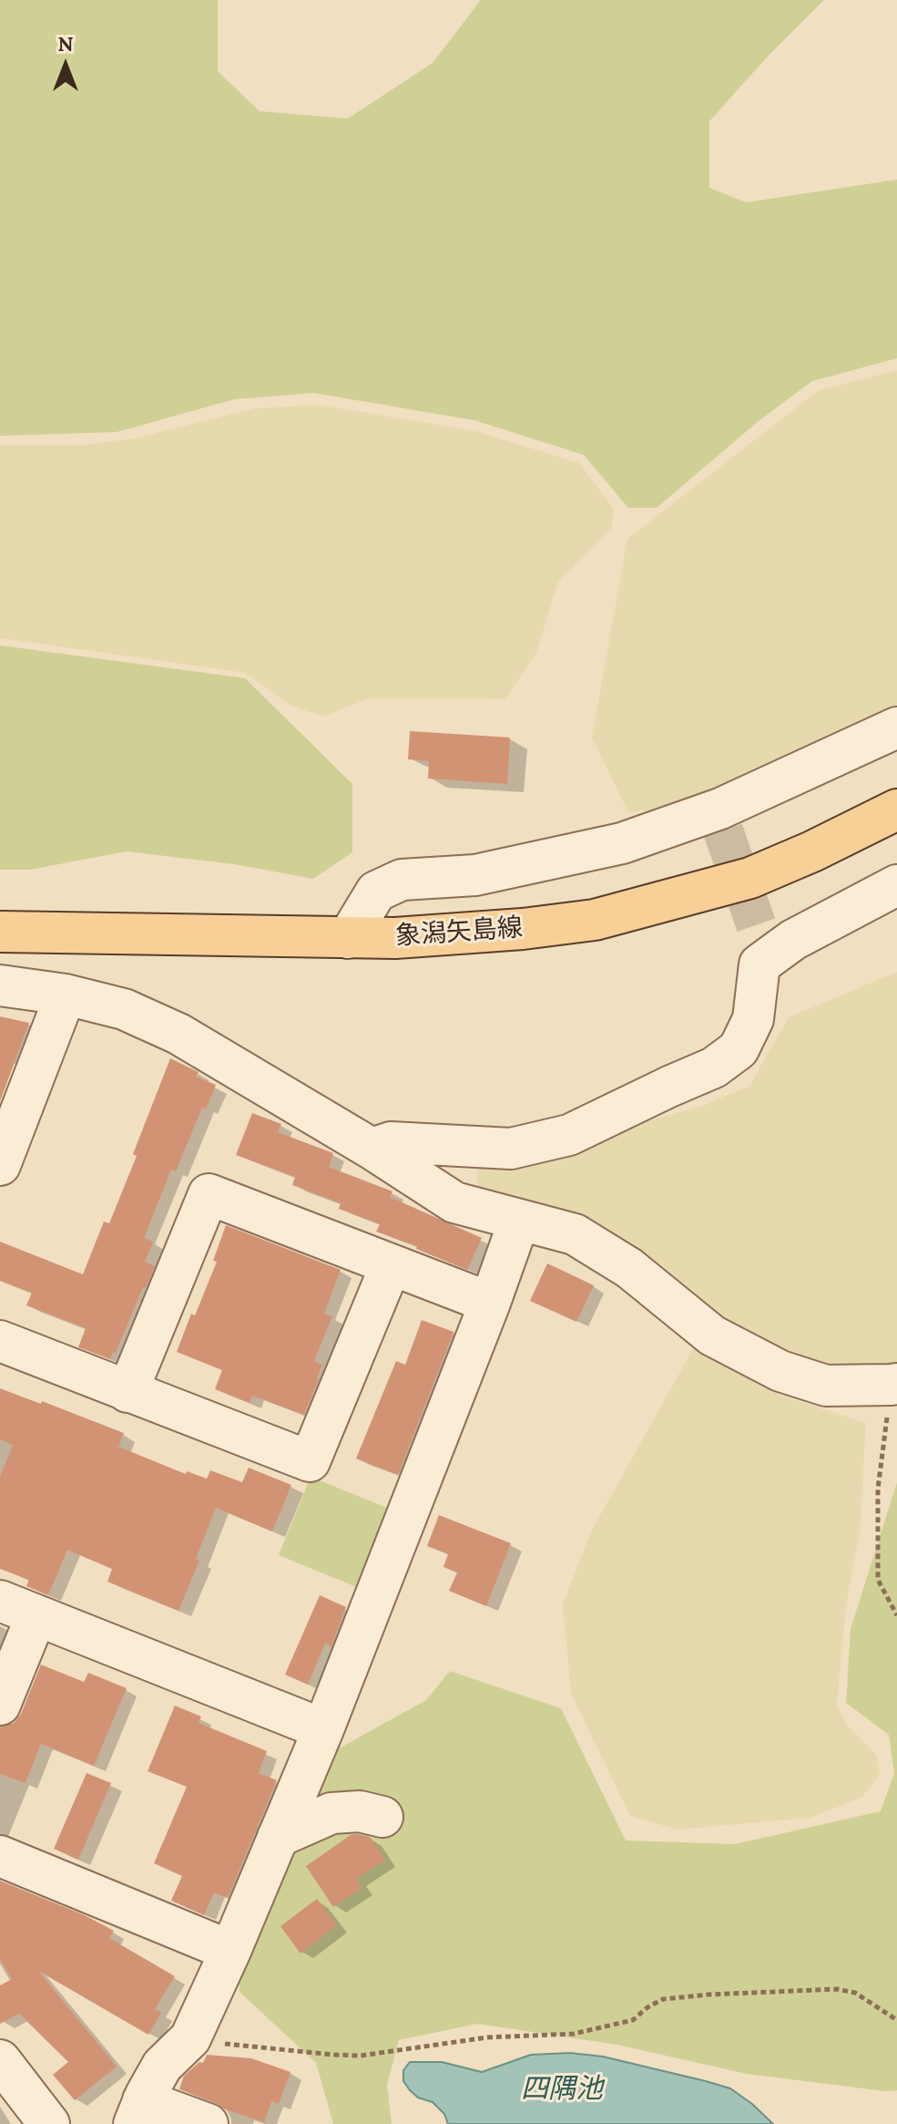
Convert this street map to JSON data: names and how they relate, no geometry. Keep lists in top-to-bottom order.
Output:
{
  "streets": {
    "main road": ["象潟矢島線"]
  },
  "water": ["四隅池"],
  "north": "top"
}
